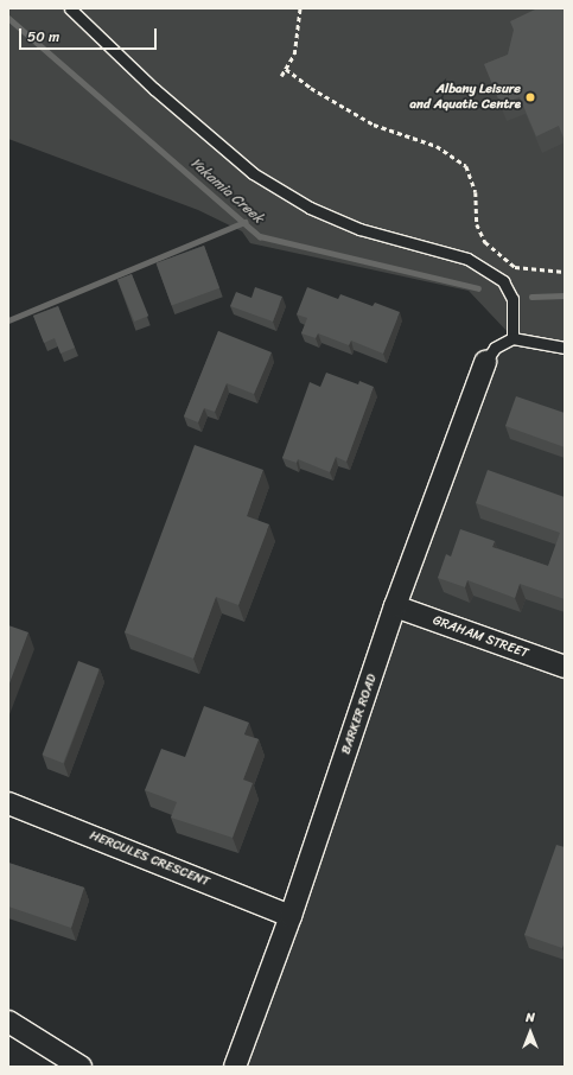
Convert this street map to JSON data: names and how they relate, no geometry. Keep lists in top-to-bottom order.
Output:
{
  "streets": {
    "street": ["GRAHAM STREET", "BARKER ROAD", "HERCULES CRESCENT"]
  },
  "crossings": [
    ["GRAHAM STREET", "BARKER ROAD"],
    ["BARKER ROAD", "HERCULES CRESCENT"]
  ],
  "water": ["Yakamia Creek"],
  "places": ["Albany Leisure and Aquatic Centre"],
  "scale_bar": "50 m",
  "north": "top"
}
